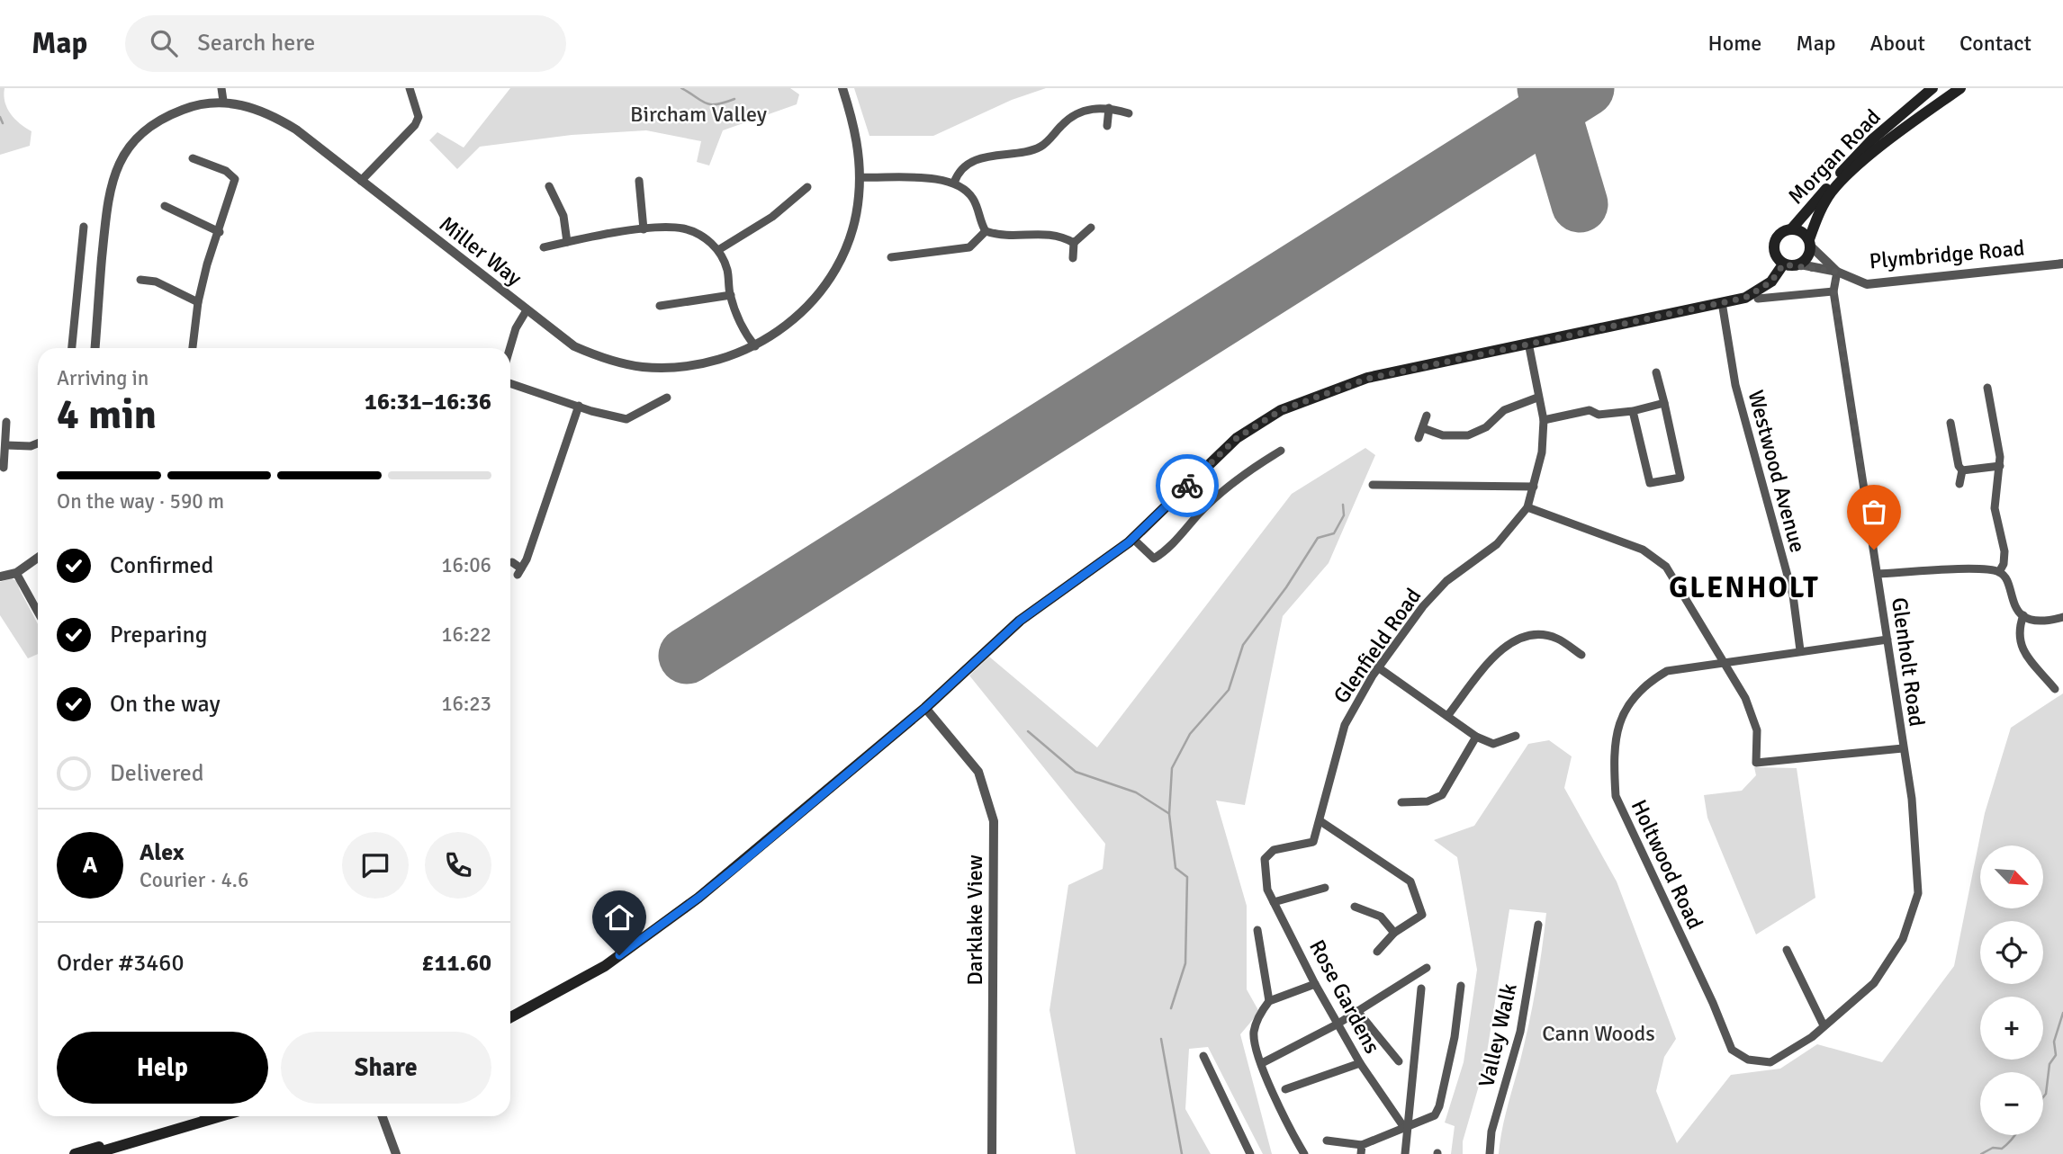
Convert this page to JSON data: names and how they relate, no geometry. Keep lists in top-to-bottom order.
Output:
{
  "streets": {
    "main road": ["Morgan Road", "Plymbridge Road"],
    "street": [
      "Miller Way",
      "Westwood Avenue",
      "Glenfield Road",
      "Glenholt Road",
      "Holtwood Road",
      "Darklake View",
      "Rose Gardens",
      "Valley Walk"
    ]
  },
  "crossings": [
    ["Morgan Road", "Plymbridge Road"],
    ["Plymbridge Road", "Glenholt Road"],
    ["Westwood Avenue", "Holtwood Road"],
    ["Glenfield Road", "Rose Gardens"],
    ["Glenholt Road", "Holtwood Road"]
  ],
  "districts": ["GLENHOLT"],
  "parks": ["Bircham Valley", "Cann Woods"],
  "north": "bottom right",
  "page": {
    "header": "Map",
    "search": "Search here",
    "nav": [
      "Home",
      "Map",
      "About",
      "Contact"
    ],
    "heading": ["4 min", "Arriving in", "16:31–16:36"],
    "panel": [
      "Alex",
      "Courier · 4.6",
      "Order #3460",
      "£11.60"
    ],
    "bar": "On the way · 590 m",
    "list": [
      ["Confirmed", "16:06"],
      ["Preparing", "16:22"],
      ["On the way", "16:23"],
      "Delivered"
    ],
    "round": "A",
    "map_buttons": ["+", "−"],
    "buttons": ["Help", "Share"]
  }
}
